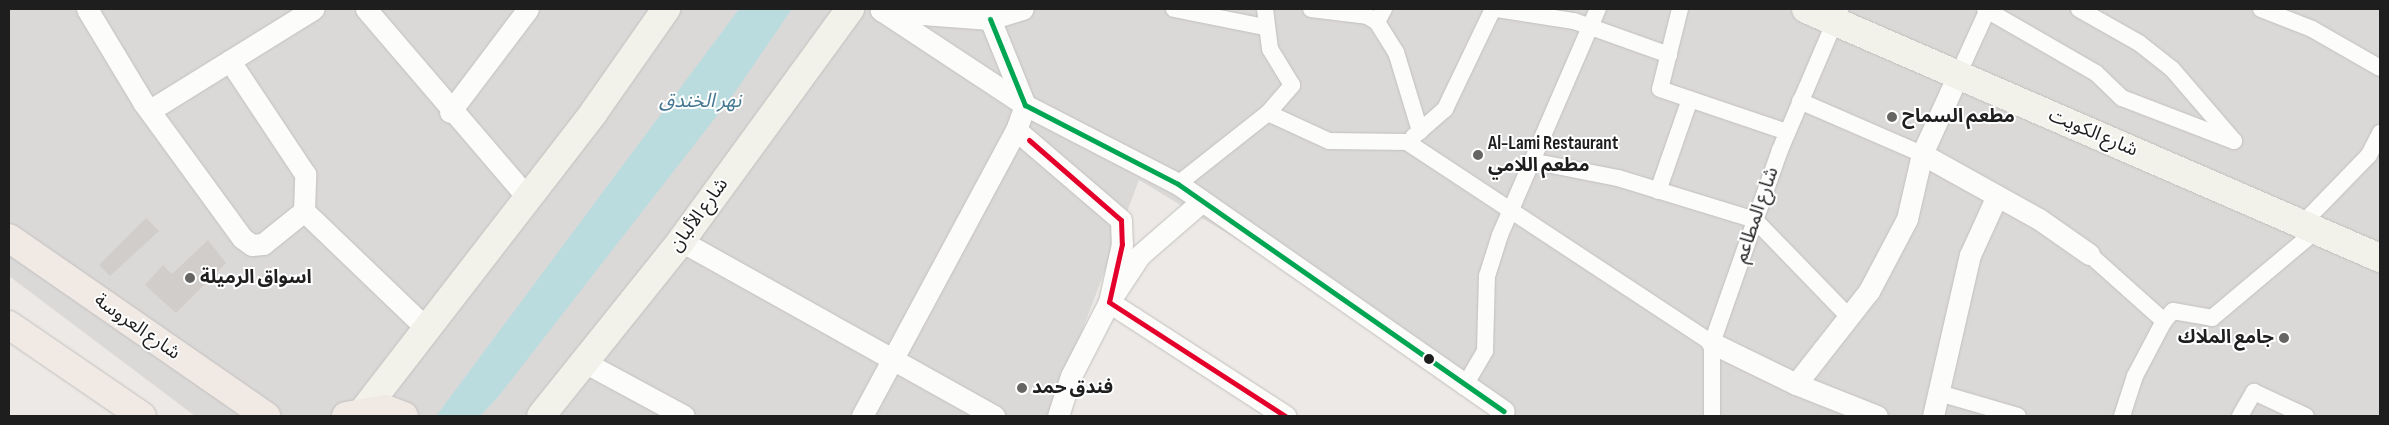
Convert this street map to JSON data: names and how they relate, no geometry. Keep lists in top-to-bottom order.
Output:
{
  "streets": {
    "main road": ["شارع الكويت", "شارع الألبان", "شارع العروسة"],
    "street": ["شارع المطاعم"]
  },
  "crossings": [
    ["شارع الكويت", "شارع المطاعم"]
  ],
  "water": ["نهر الخندق"],
  "places": [
    "مطعم السماح",
    "Al-Lami Restaurant مطعم اللامي",
    "اسواق الرميلة",
    "جامع الملاك",
    "فندق حمد"
  ]
}
